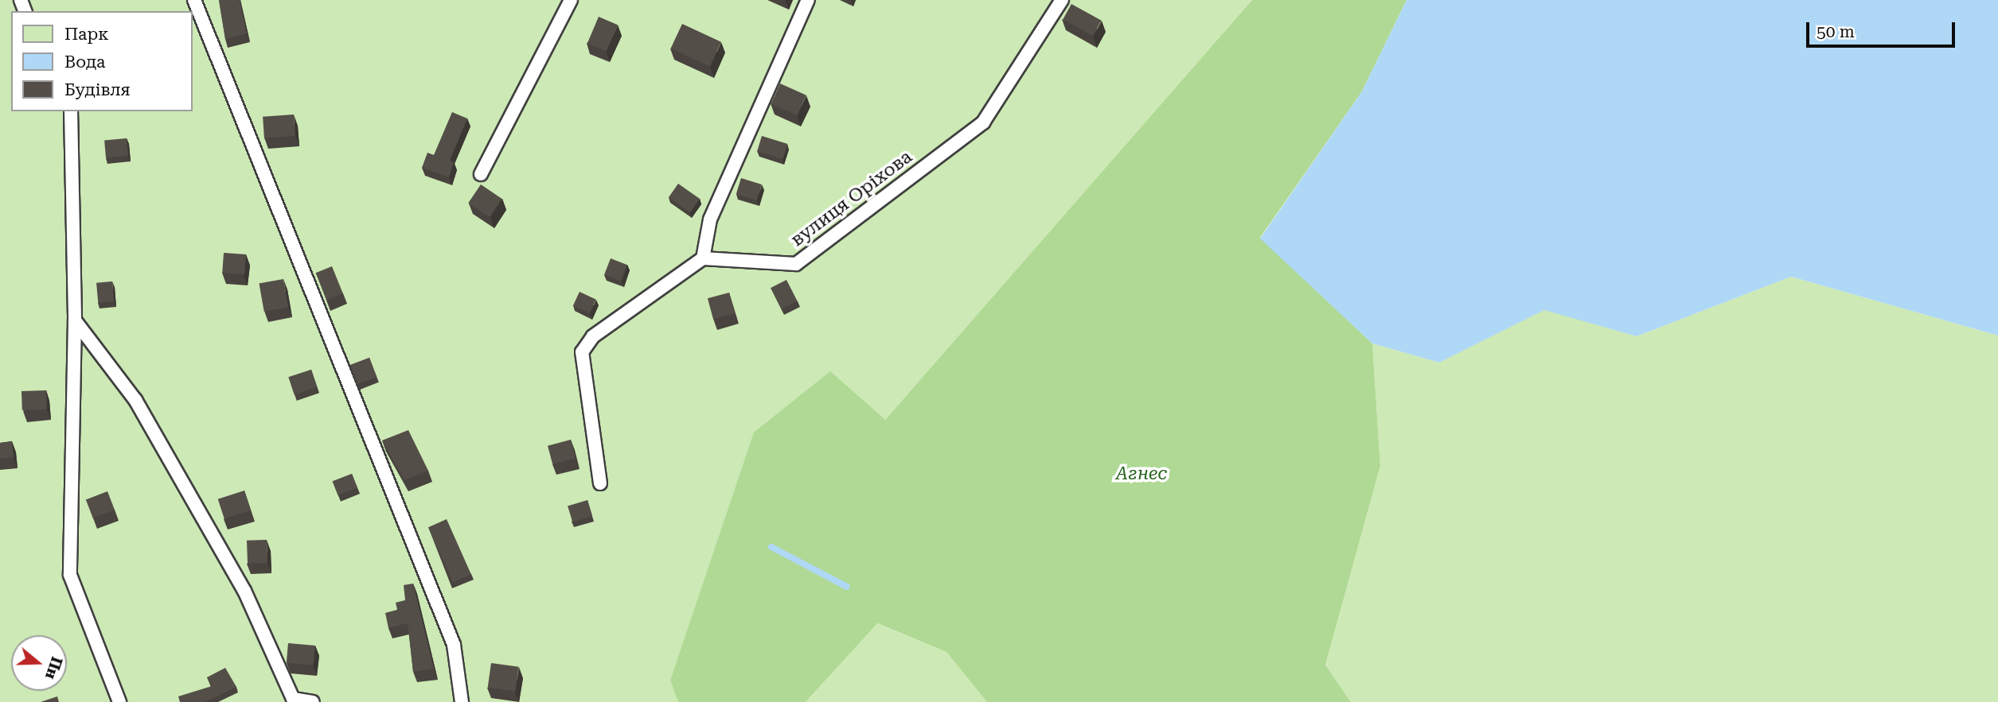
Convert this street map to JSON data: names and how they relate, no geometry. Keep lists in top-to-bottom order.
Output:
{
  "streets": {
    "lane": ["вулиця Оріхова"]
  },
  "parks": ["Агнес"],
  "legend": ["Парк", "Вода", "Будівля"],
  "scale_bar": "50 m",
  "north": "right"
}
